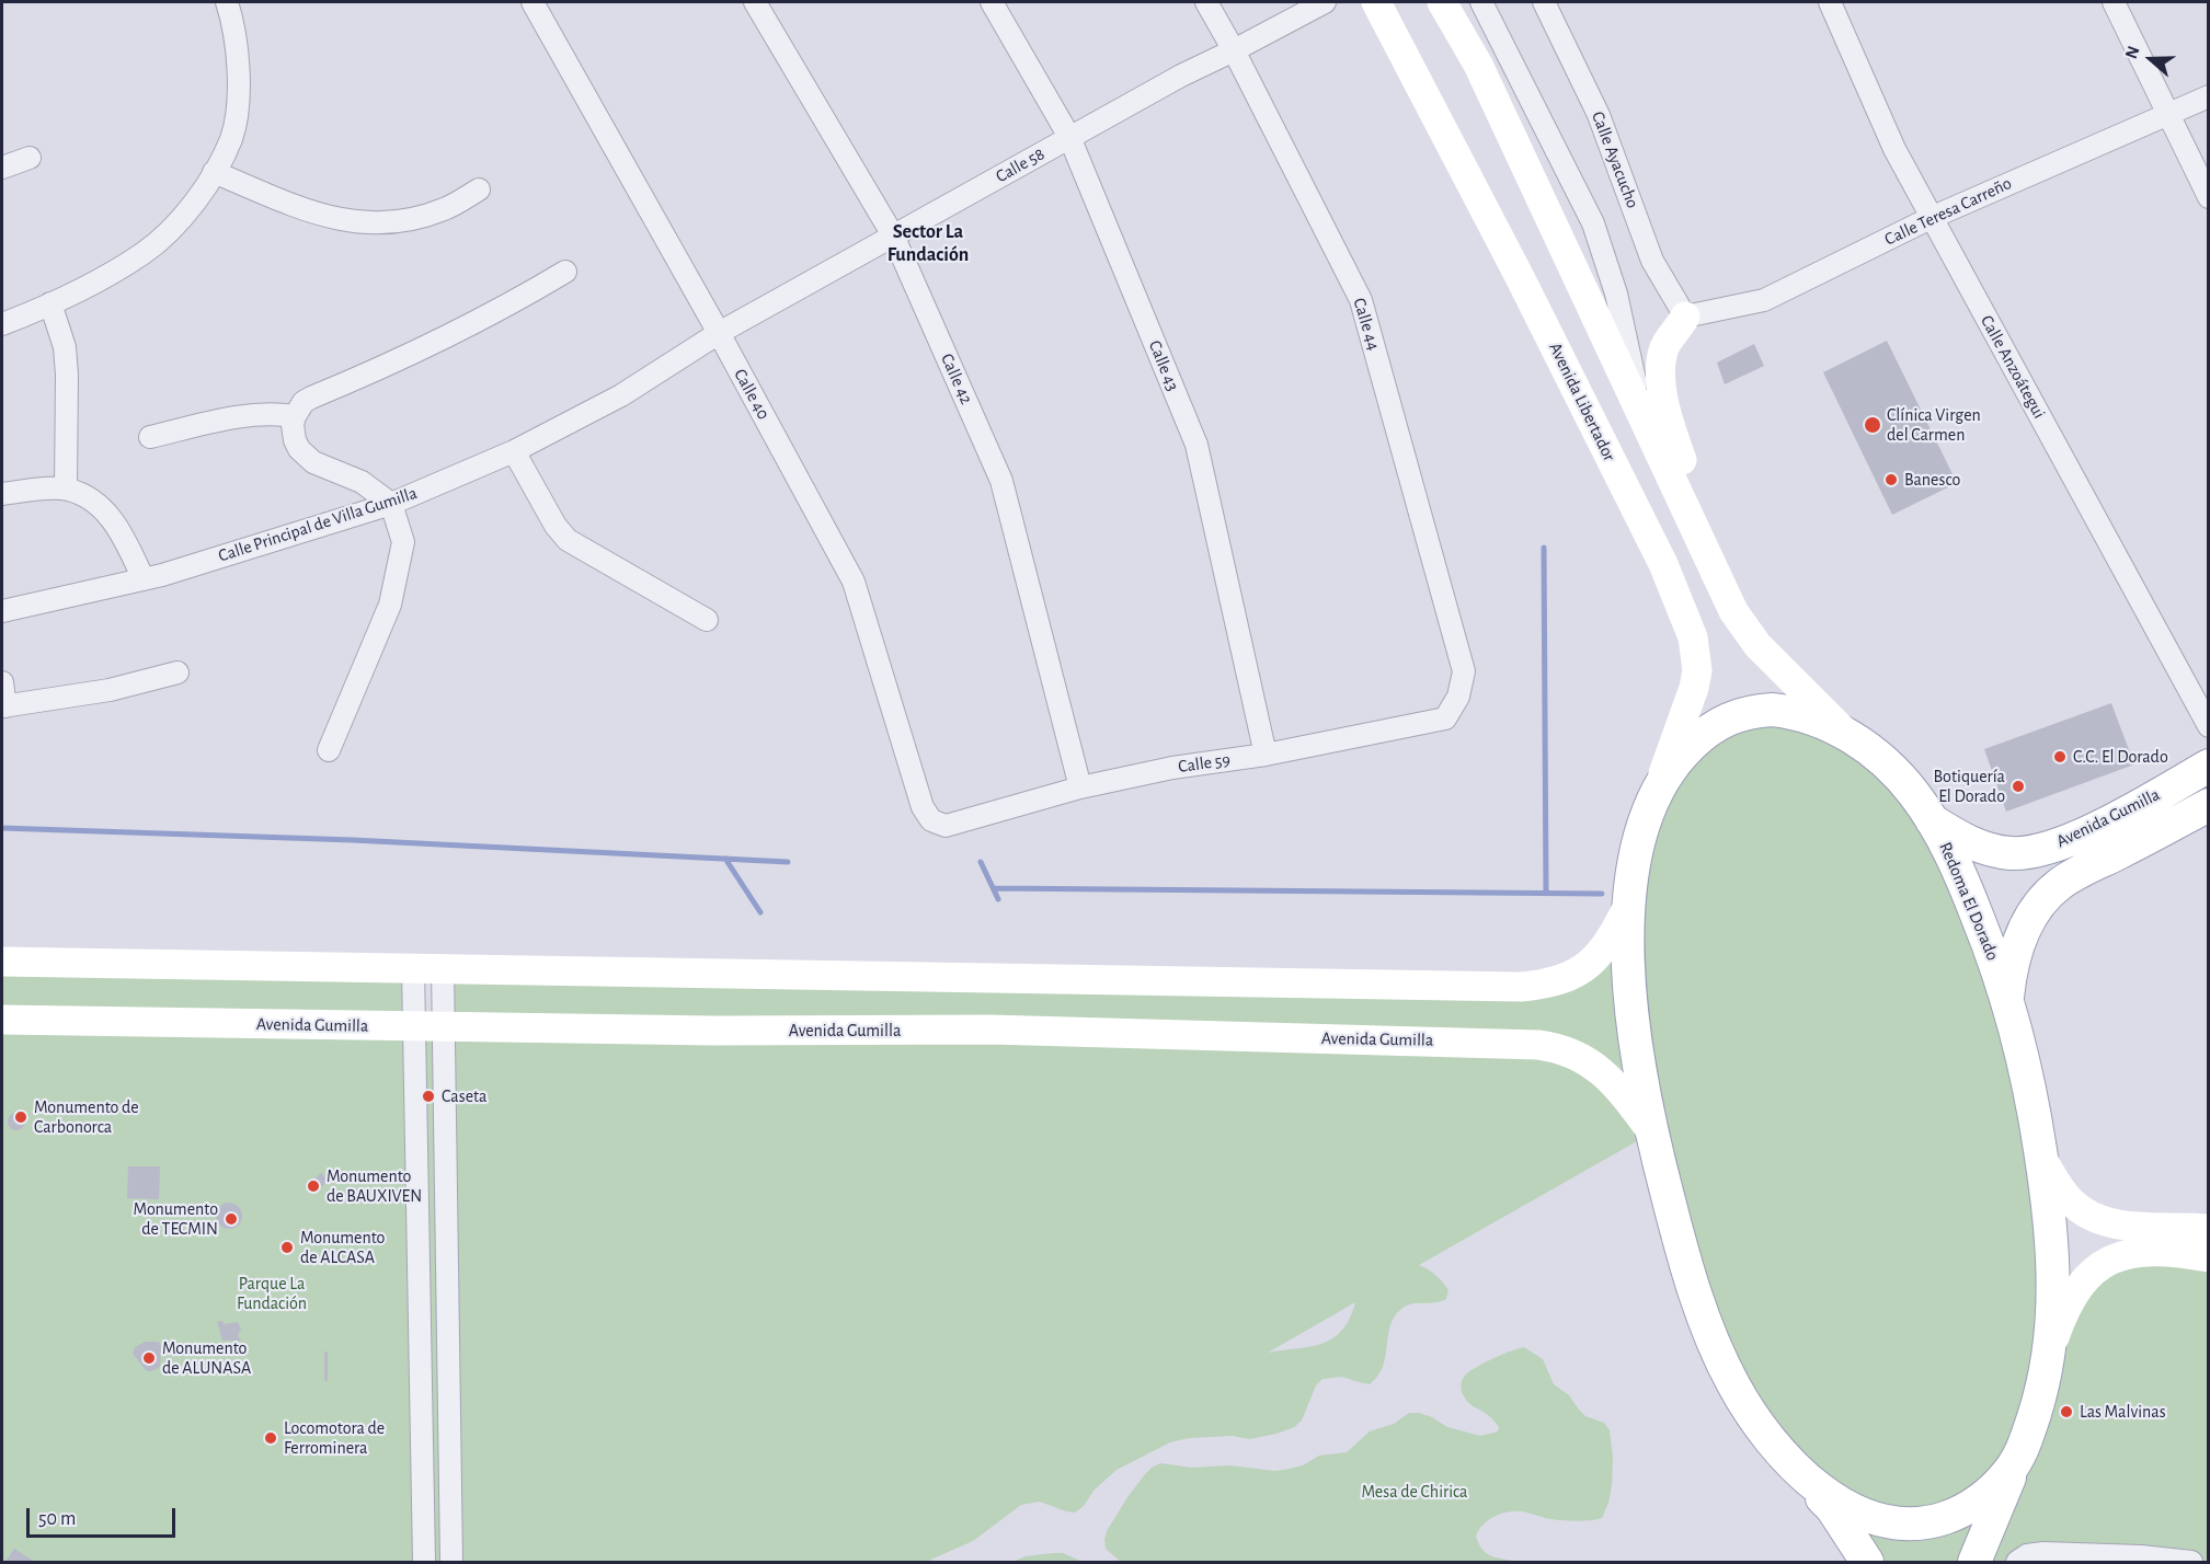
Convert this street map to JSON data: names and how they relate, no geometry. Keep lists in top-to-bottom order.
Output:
{
  "streets": {
    "main road": ["Avenida Libertador", "Avenida Gumilla", "Redoma El Dorado"],
    "street": [
      "Calle Ayacucho",
      "Calle 58",
      "Calle Teresa Carreño",
      "Calle 44",
      "Calle 43",
      "Calle Anzoátegui",
      "Calle 42",
      "Calle 40",
      "Calle Principal de Villa Gumilla",
      "Calle 59"
    ]
  },
  "crossings": [
    ["Calle Ayacucho", "Calle Teresa Carreño"],
    ["Calle 58", "Calle 44"],
    ["Calle 58", "Calle 43"],
    ["Calle 58", "Calle 42"],
    ["Calle 58", "Calle 40"],
    ["Calle 58", "Calle Principal de Villa Gumilla"],
    ["Calle Teresa Carreño", "Calle Anzoátegui"],
    ["Calle 44", "Calle 59"],
    ["Calle 43", "Calle 59"],
    ["Calle 42", "Calle 59"],
    ["Calle 40", "Calle Principal de Villa Gumilla"],
    ["Calle 40", "Calle 59"],
    ["Avenida Libertador", "Redoma El Dorado"],
    ["Avenida Gumilla", "Redoma El Dorado"]
  ],
  "districts": ["Sector La Fundación"],
  "parks": ["Parque La Fundación", "Mesa de Chirica"],
  "places": [
    "Clínica Virgen del Carmen",
    "Banesco",
    "C.C. El Dorado",
    "Botiquería El Dorado",
    "Caseta",
    "Monumento de Carbonorca",
    "Monumento de BAUXIVEN",
    "Monumento de TECMIN",
    "Monumento de ALCASA",
    "Monumento de ALUNASA",
    "Las Malvinas",
    "Locomotora de Ferrominera"
  ],
  "scale_bar": "50 m",
  "north": "left"
}
